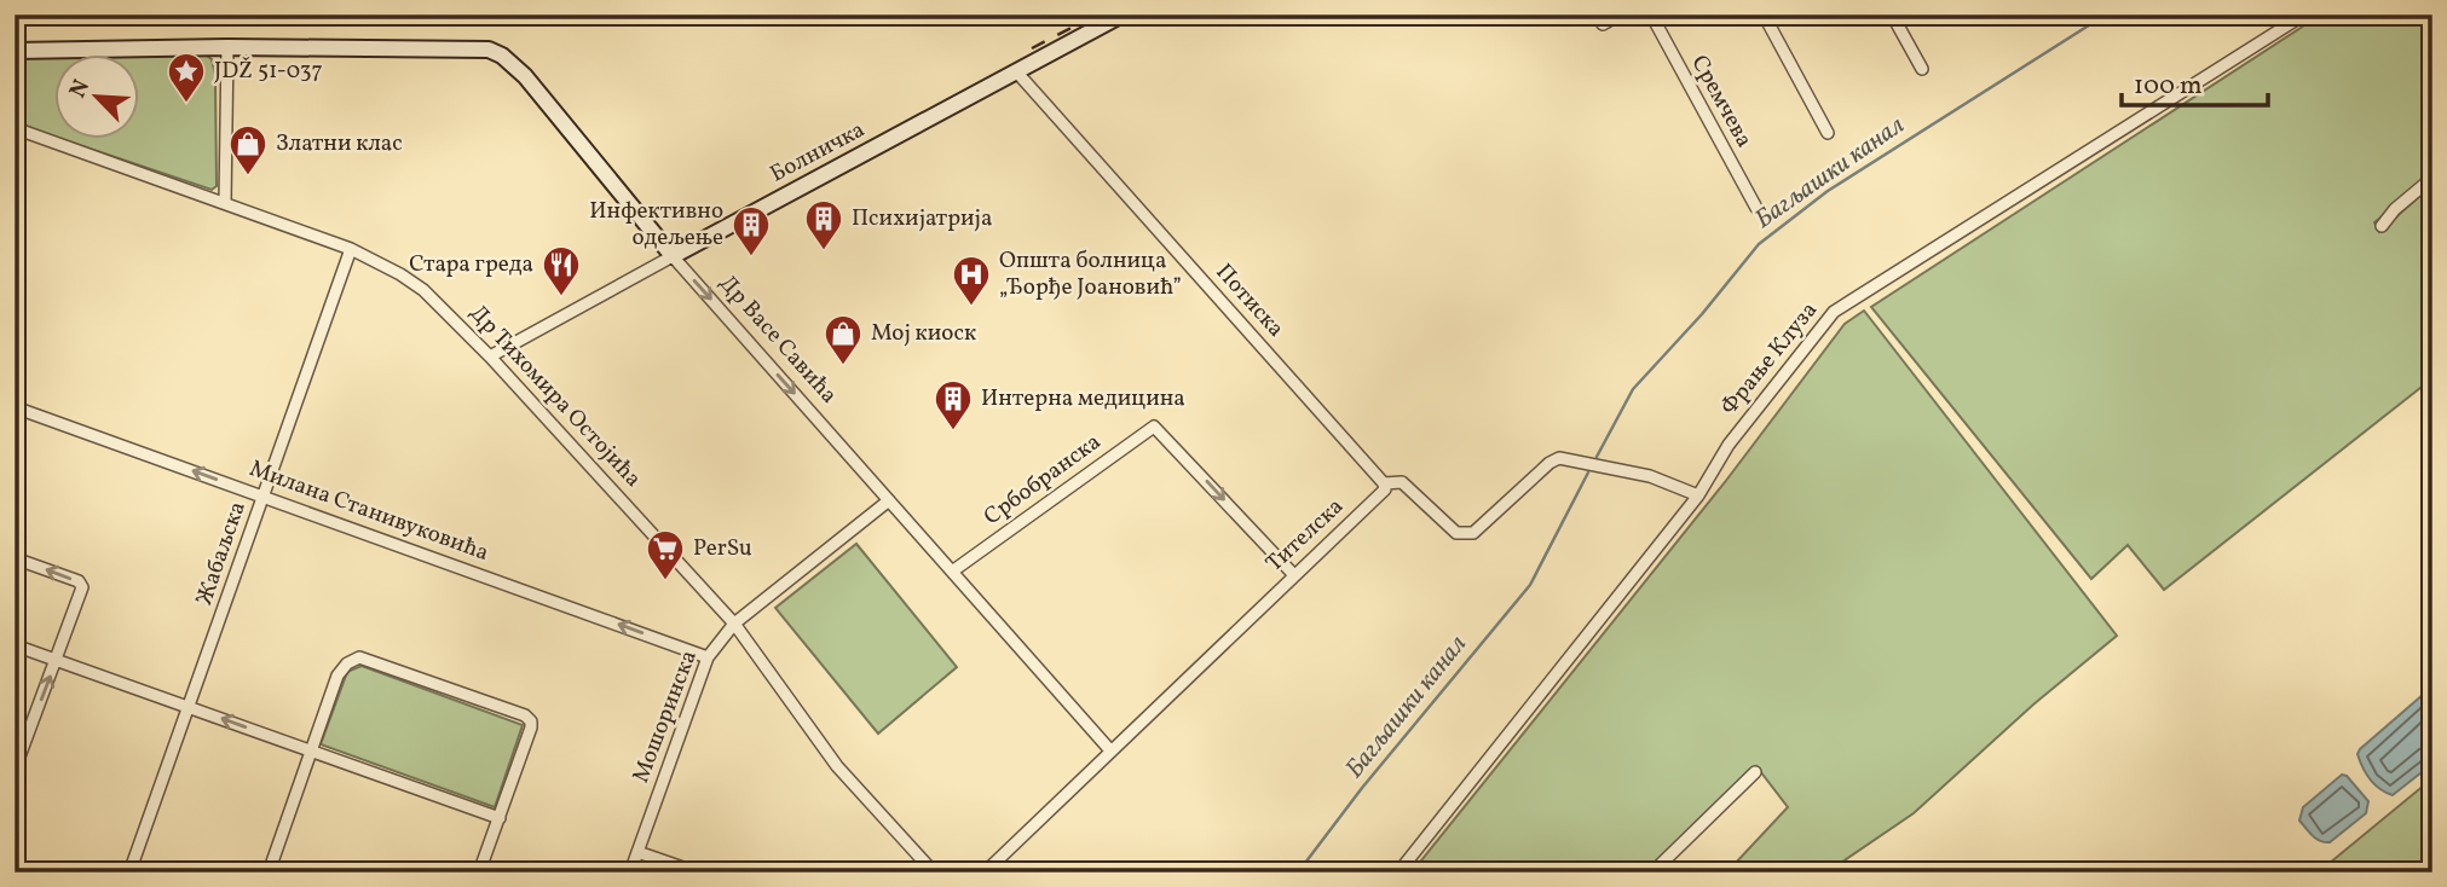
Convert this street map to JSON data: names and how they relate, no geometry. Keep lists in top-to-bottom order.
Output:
{
  "streets": {
    "street": [
      "Сремчева",
      "Болничка",
      "Потиска",
      "Др Васе Савића",
      "Фрање Клуза",
      "Др Тихомира Остојића",
      "Србобранска",
      "Милана Станивуковића",
      "Тителска",
      "Жабаљска",
      "Мошоринска"
    ]
  },
  "crossings": [
    ["Болничка", "Потиска"],
    ["Болничка", "Др Васе Савића"],
    ["Болничка", "Др Тихомира Остојића"],
    ["Потиска", "Тителска"],
    ["Др Васе Савића", "Србобранска"],
    ["Др Васе Савића", "Тителска"],
    ["Др Васе Савића", "Мошоринска"],
    ["Др Тихомира Остојића", "Жабаљска"],
    ["Др Тихомира Остојића", "Мошоринска"],
    ["Србобранска", "Тителска"],
    ["Милана Станивуковића", "Жабаљска"],
    ["Милана Станивуковића", "Мошоринска"]
  ],
  "one_way": ["Милана Станивуковића"],
  "water": ["Багљашки канал"],
  "places": {
    "place": ["JDŽ 51-037"],
    "shop": ["Златни клас", "Мој киоск"],
    "building": ["Психијатрија", "Инфективно одељење", "Интерна медицина"],
    "restaurant": ["Стара греда"],
    "hospital": ["Општа болница „Ђорђе Јоановић”"],
    "supermarket": ["PerSu"]
  },
  "scale_bar": "100 m",
  "north": "top left"
}
